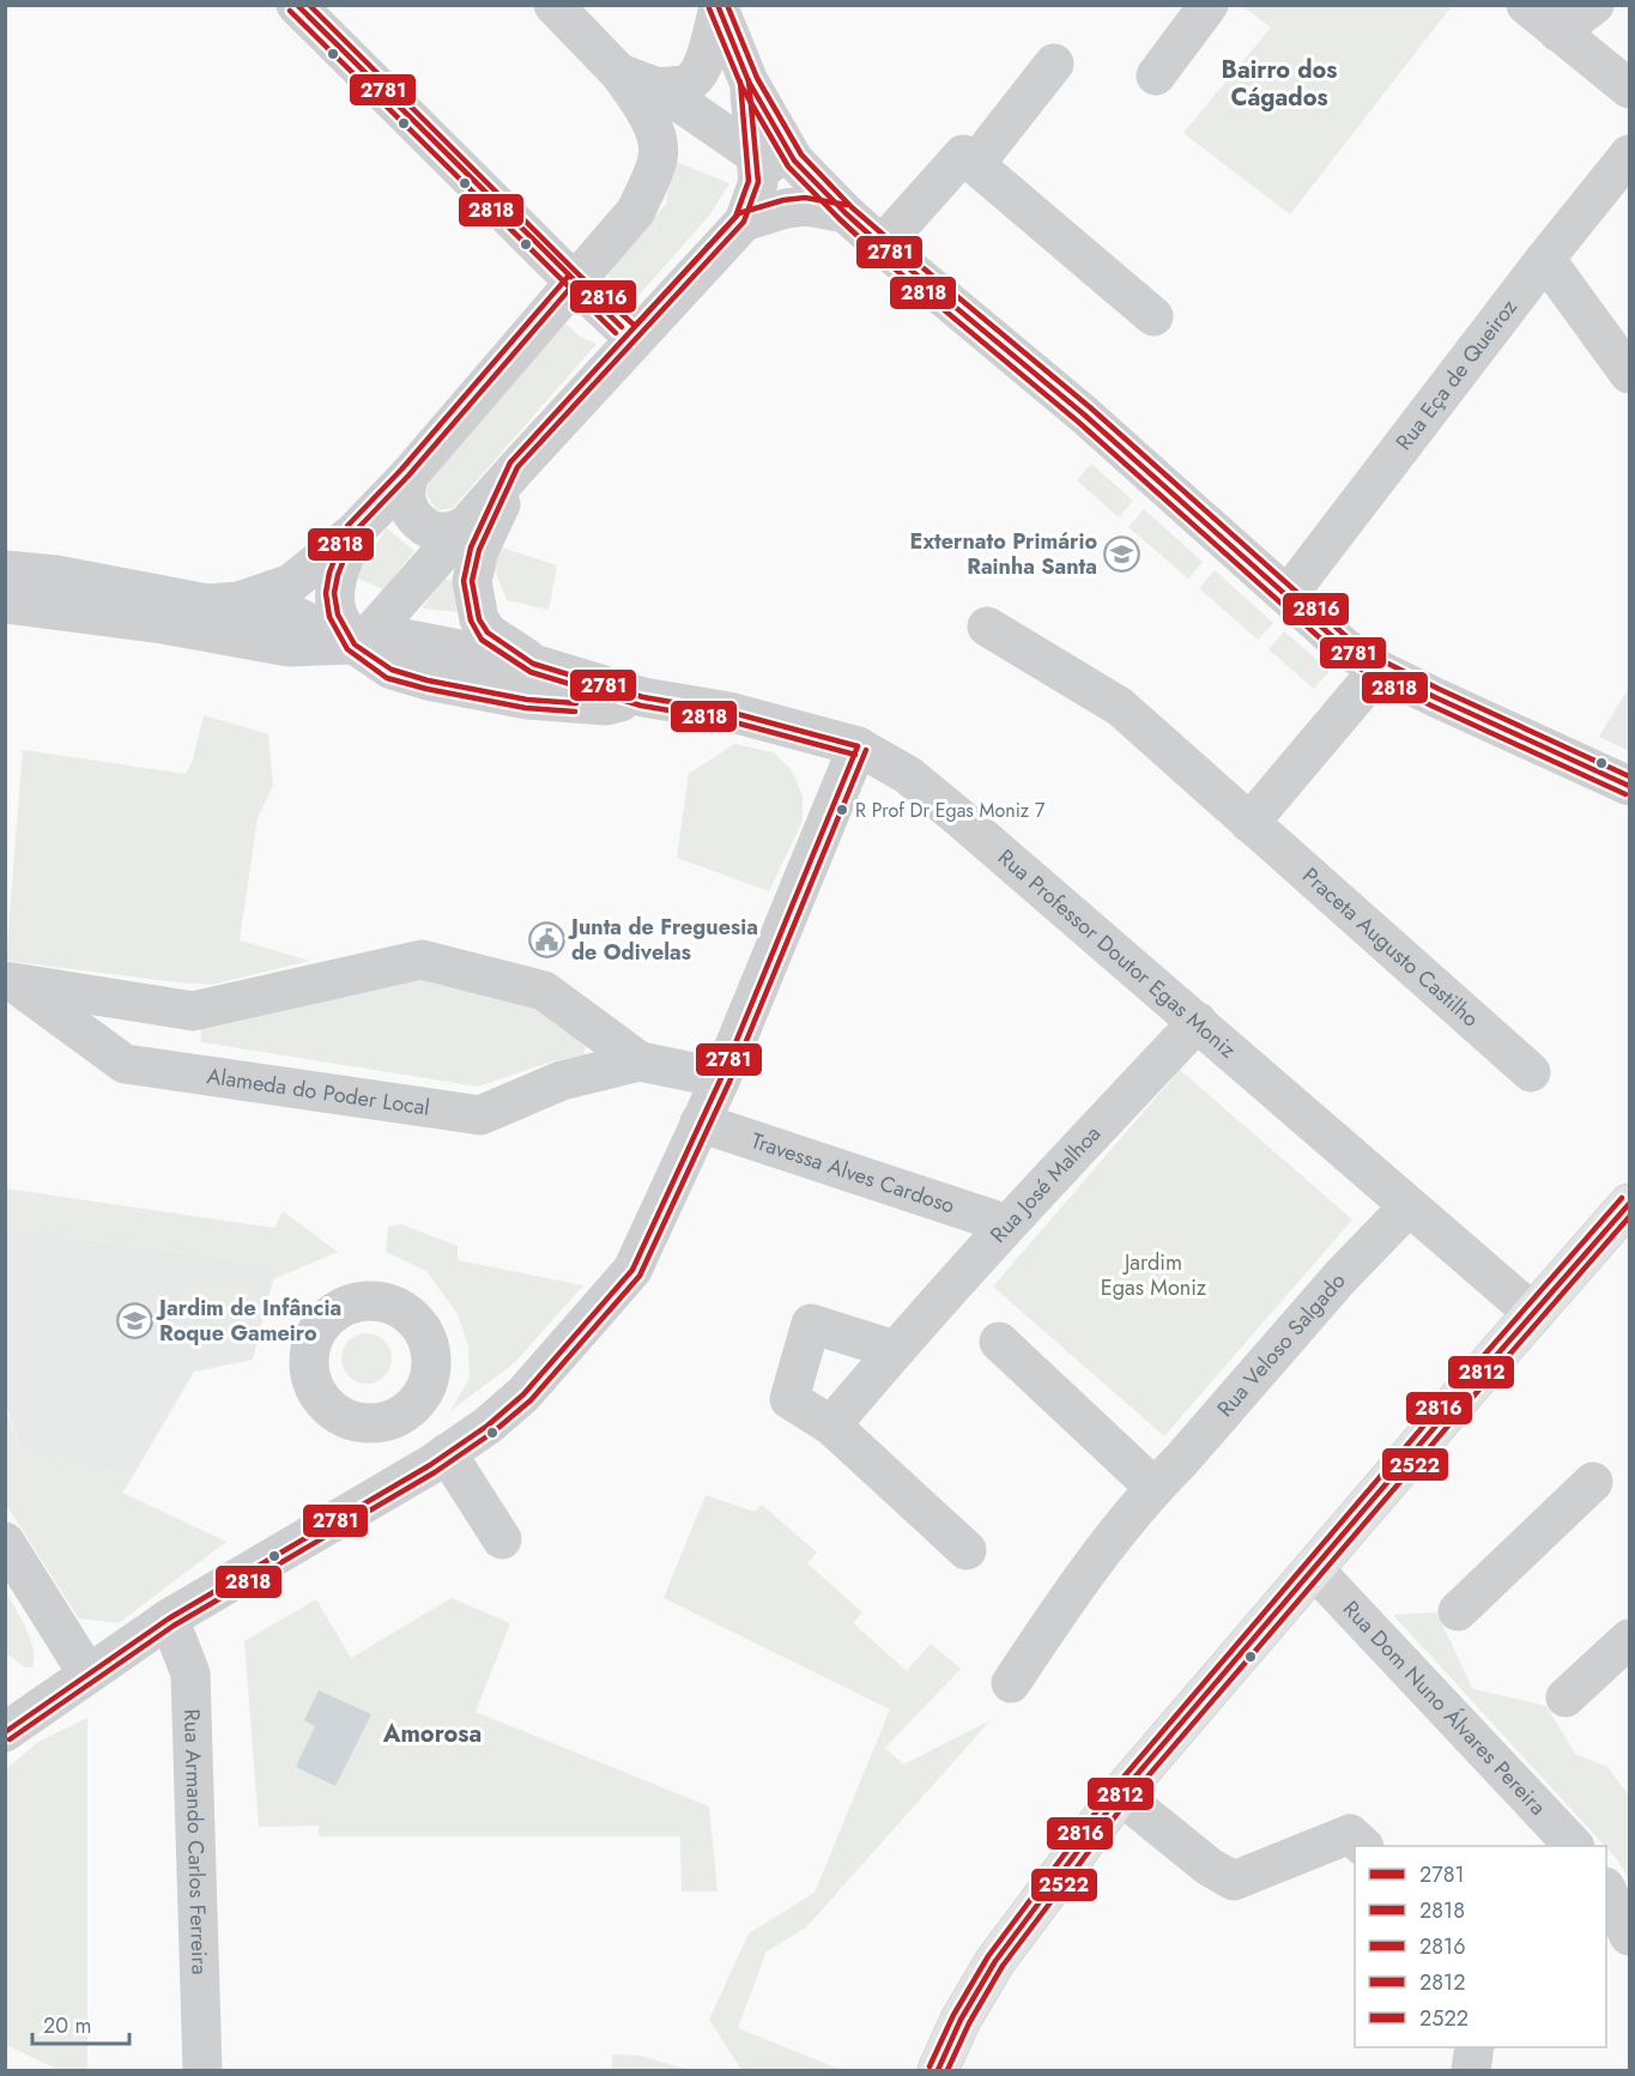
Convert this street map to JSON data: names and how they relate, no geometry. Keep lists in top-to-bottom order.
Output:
{
  "streets": {
    "street": [
      "Rua Eça de Queiroz",
      "Praceta Augusto Castilho",
      "Rua Professor Doutor Egas Moniz",
      "Alameda do Poder Local",
      "Travessa Alves Cardoso",
      "Rua José Malhoa",
      "Rua Veloso Salgado",
      "Rua Dom Nuno Álvares Pereira",
      "Rua Armando Carlos Ferreira"
    ]
  },
  "crossings": [
    ["Rua Professor Doutor Egas Moniz", "Rua José Malhoa"],
    ["Rua Professor Doutor Egas Moniz", "Rua Veloso Salgado"],
    ["Travessa Alves Cardoso", "Rua José Malhoa"]
  ],
  "districts": ["Bairro dos Cágados", "Amorosa"],
  "parks": ["Jardim Egas Moniz"],
  "places": {
    "school or university": ["Externato Primário Rainha Santa", "Jardim de Infância Roque Gameiro"],
    "other": ["R Prof Dr Egas Moniz 7"],
    "public building": ["Junta de Freguesia de Odivelas"]
  },
  "lines": [
    "transit line 2781",
    "transit line 2816",
    "transit line 2818",
    "transit line 2812",
    "transit line 2522"
  ],
  "legend": [
    "2781",
    "2818",
    "2816",
    "2812",
    "2522"
  ],
  "scale_bar": "20 m"
}
